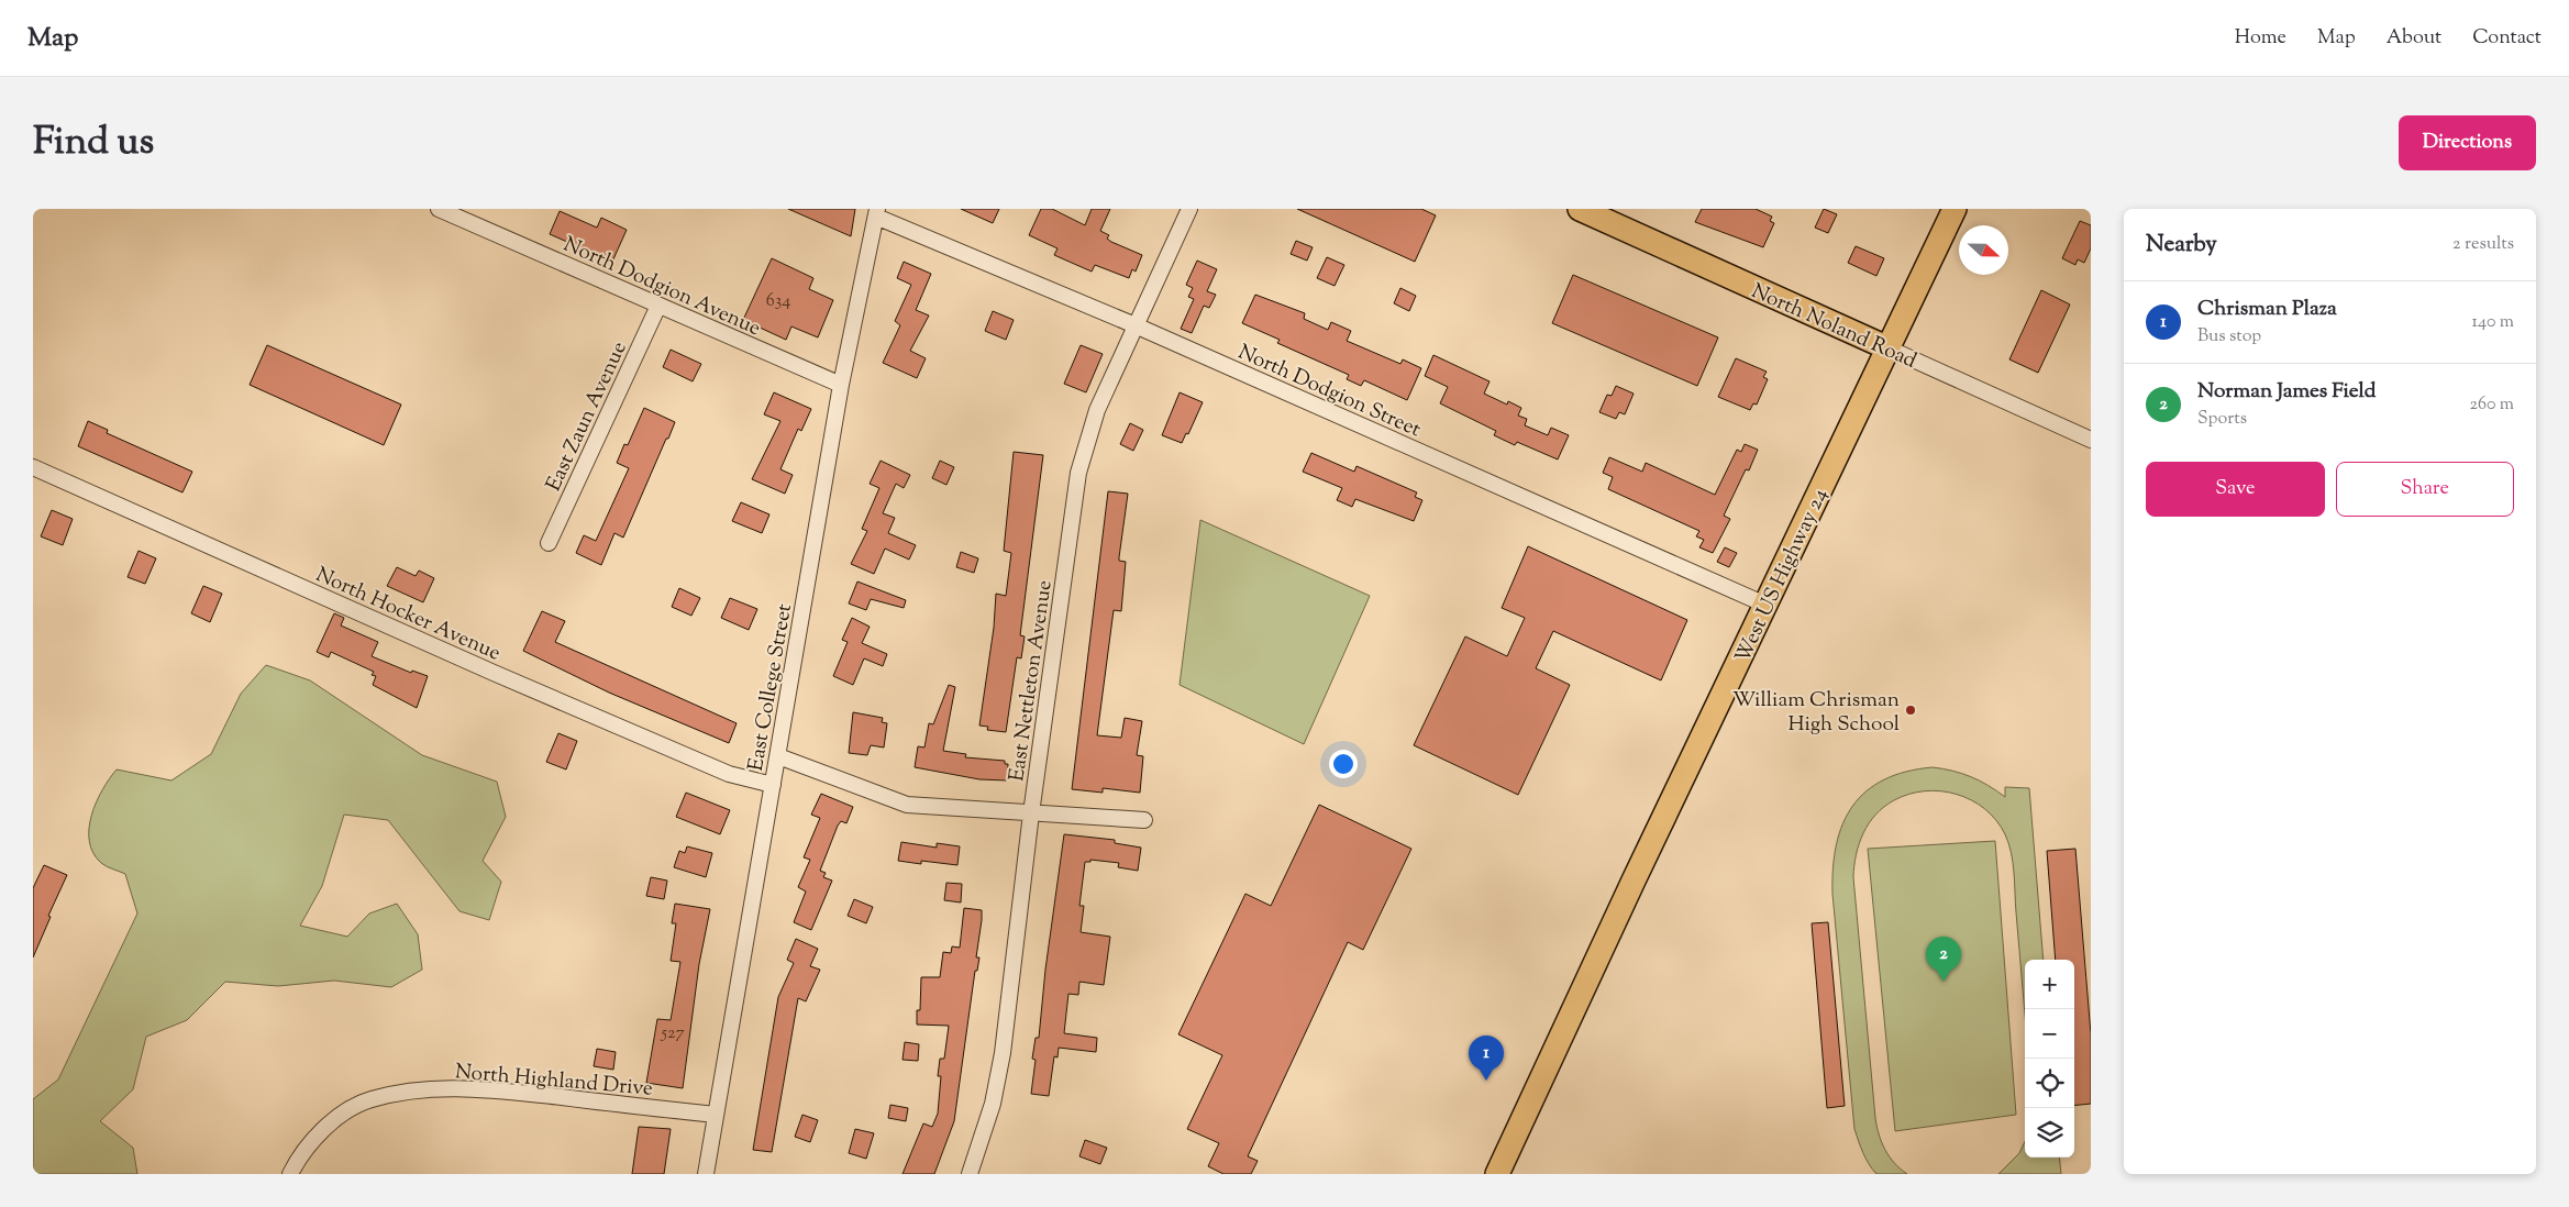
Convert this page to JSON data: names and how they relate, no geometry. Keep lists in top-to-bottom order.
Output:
{
  "streets": {
    "main road": ["North Noland Road", "West US Highway 24"],
    "street": [
      "North Dodgion Avenue",
      "North Dodgion Street",
      "East Zaun Avenue",
      "North Hocker Avenue",
      "East Nettleton Avenue",
      "East College Street",
      "North Highland Drive"
    ]
  },
  "crossings": [
    ["North Dodgion Avenue", "East Zaun Avenue"],
    ["North Dodgion Avenue", "East College Street"],
    ["North Noland Road", "West US Highway 24"],
    ["North Dodgion Street", "West US Highway 24"],
    ["North Dodgion Street", "East Nettleton Avenue"],
    ["North Dodgion Street", "East College Street"],
    ["North Hocker Avenue", "East College Street"],
    ["East College Street", "North Highland Drive"]
  ],
  "places": ["William Chrisman High School"],
  "house_numbers": ["634", "527"],
  "north": "right",
  "page": {
    "header": "Map",
    "nav": [
      "Home",
      "Map",
      "About",
      "Contact"
    ],
    "title": "Find us",
    "buttons": [
      "Directions",
      ["Save", "Share"]
    ],
    "heading": ["Nearby", "2 results"],
    "list": [
      {
        "mark": "1",
        "name": "Chrisman Plaza",
        "note": "Bus stop",
        "value": "140 m"
      },
      {
        "mark": "2",
        "name": "Norman James Field",
        "note": "Sports",
        "value": "260 m"
      }
    ],
    "pins": ["2", "1"],
    "map_buttons": ["+", "−"]
  }
}
